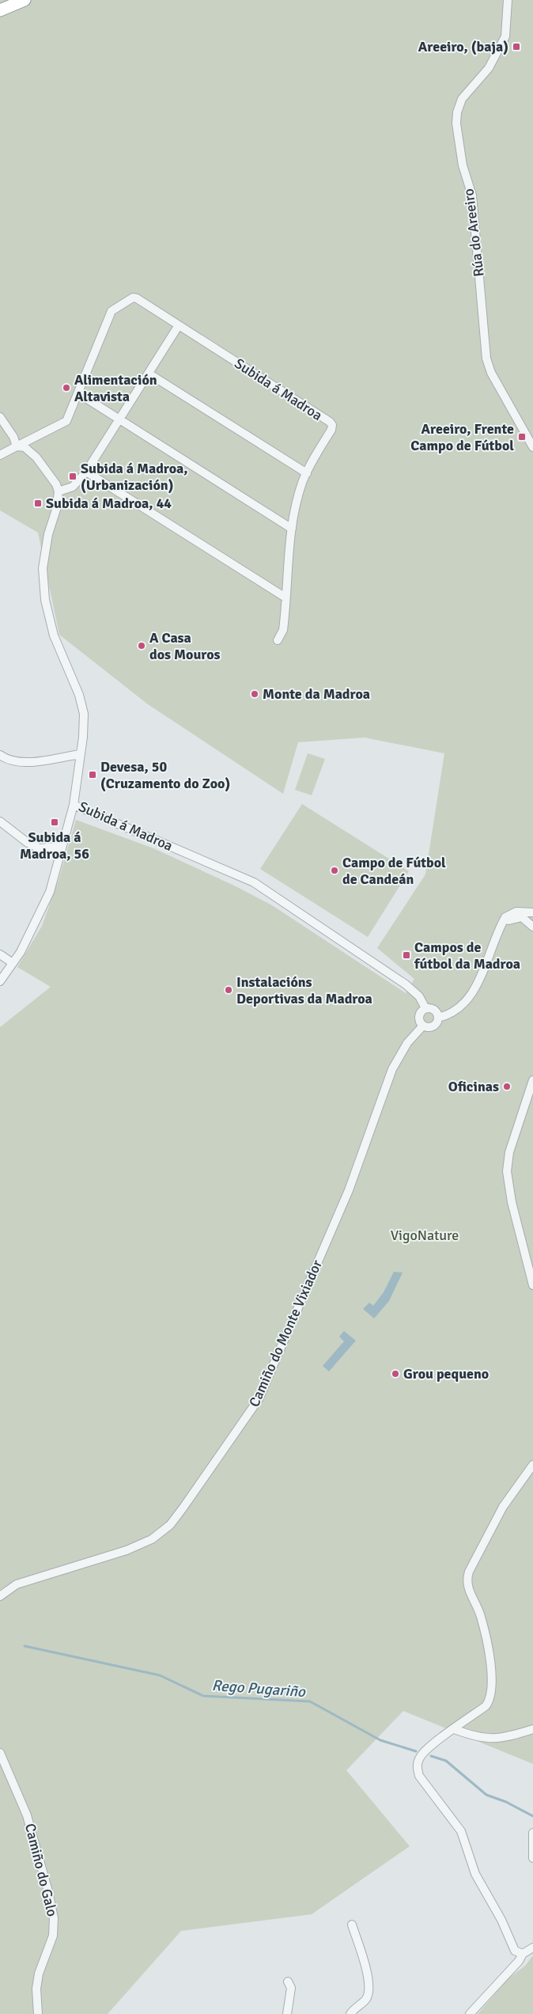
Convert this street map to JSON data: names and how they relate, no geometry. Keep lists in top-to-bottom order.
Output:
{
  "streets": {
    "street": [
      "Rúa do Areeiro",
      "Subida á Madroa",
      "Camiño do Monte Vixiador",
      "Camiño do Galo"
    ]
  },
  "crossings": [
    ["Subida á Madroa", "Camiño do Monte Vixiador"]
  ],
  "water": ["Rego Pugariño"],
  "parks": ["VigoNature"],
  "places": {
    "transit": [
      "Areeiro, (baja)",
      "Areeiro, Frente Campo de Fútbol",
      "Subida á Madroa, (Urbanización)",
      "Subida á Madroa, 44",
      "Devesa, 50 (Cruzamento do Zoo)",
      "Subida á Madroa, 56",
      "Campos de fútbol da Madroa"
    ],
    "other": [
      "Alimentación Altavista",
      "A Casa dos Mouros",
      "Monte da Madroa",
      "Campo de Fútbol de Candeán",
      "Instalacións Deportivas da Madroa",
      "Oficinas",
      "Grou pequeno"
    ]
  }
}
